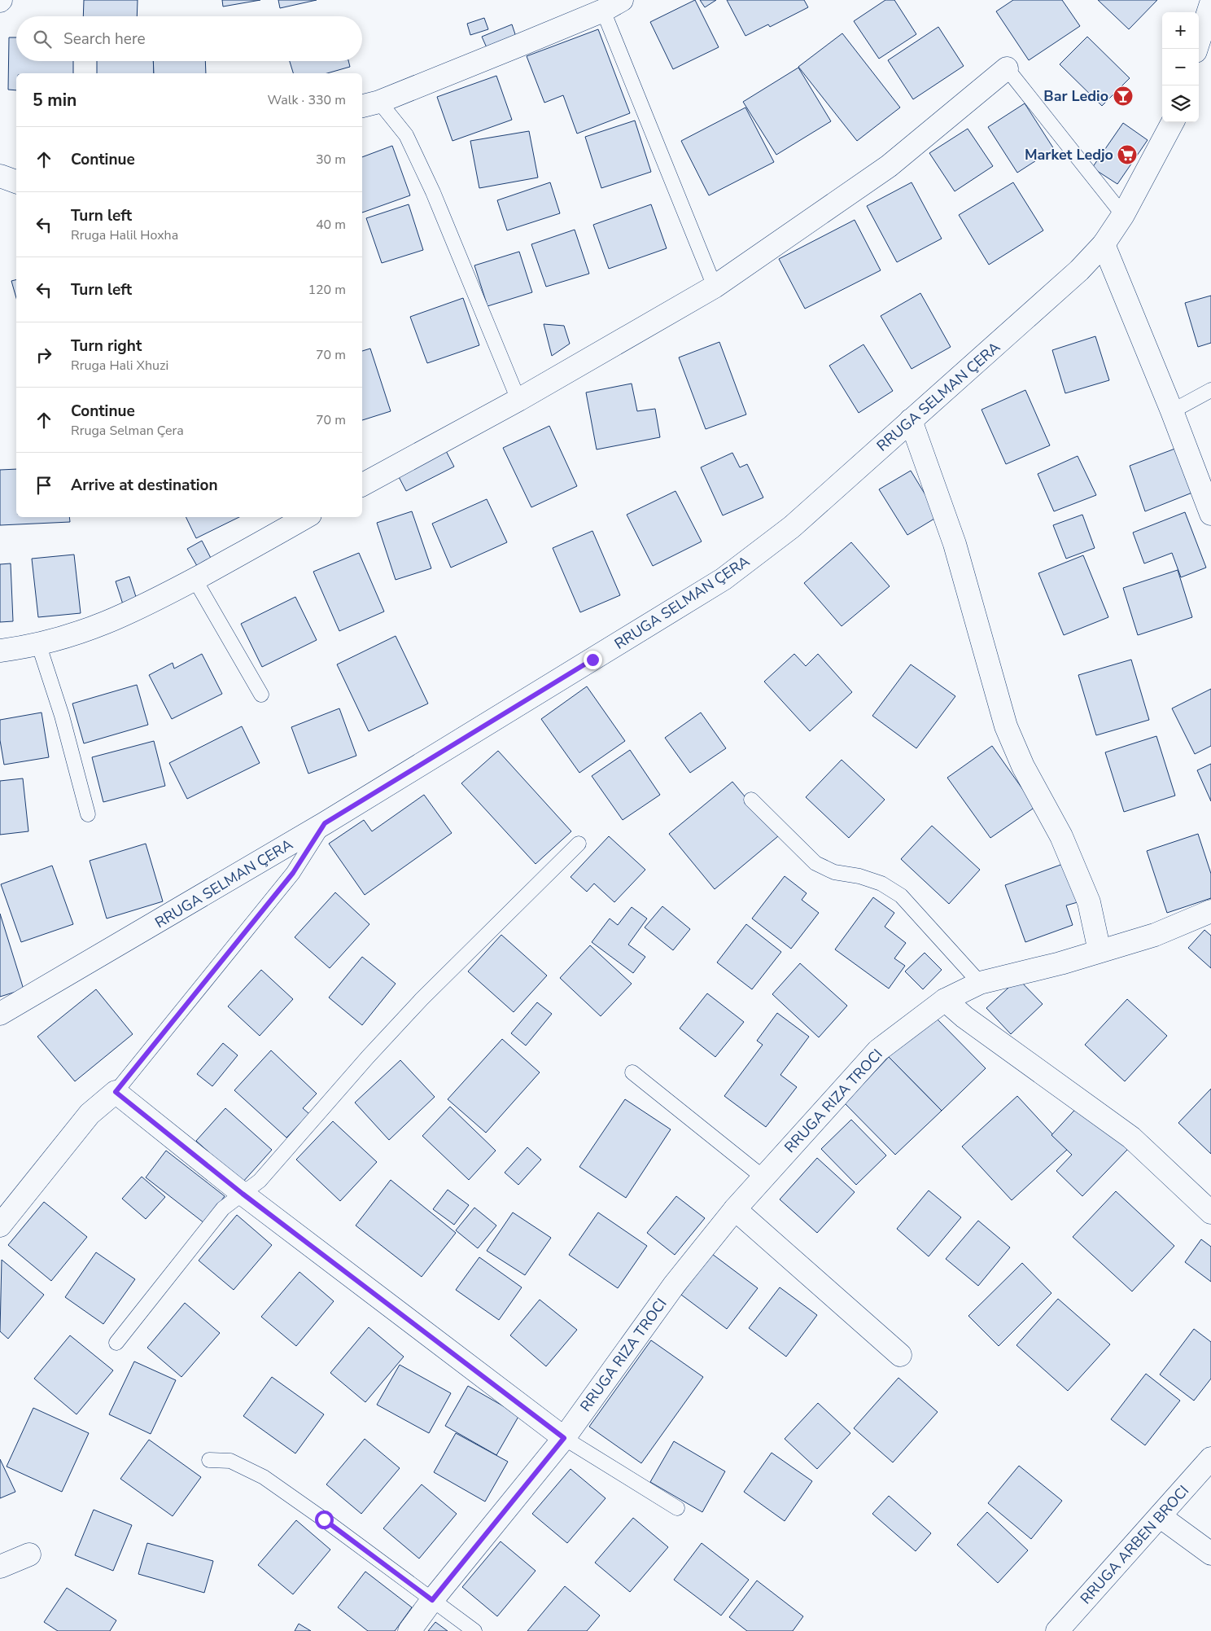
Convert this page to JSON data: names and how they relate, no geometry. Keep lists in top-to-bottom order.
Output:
{
  "streets": {
    "street": ["RRUGA SELMAN ÇERA", "RRUGA RIZA TROCI", "RRUGA ARBEN BROCI"]
  },
  "places": {
    "bar": ["Bar Ledio"],
    "supermarket": ["Market Ledjo"]
  },
  "page": {
    "map_buttons": ["+", "−"],
    "search": "Search here",
    "heading": ["5 min", "Walk · 330 m"],
    "list": [
      ["Continue", "30 m"],
      ["Turn left", "Rruga Halil Hoxha", "40 m"],
      ["Turn left", "120 m"],
      ["Turn right", "Rruga Hali Xhuzi", "70 m"],
      ["Continue", "Rruga Selman Çera", "70 m"],
      "Arrive at destination"
    ]
  }
}
